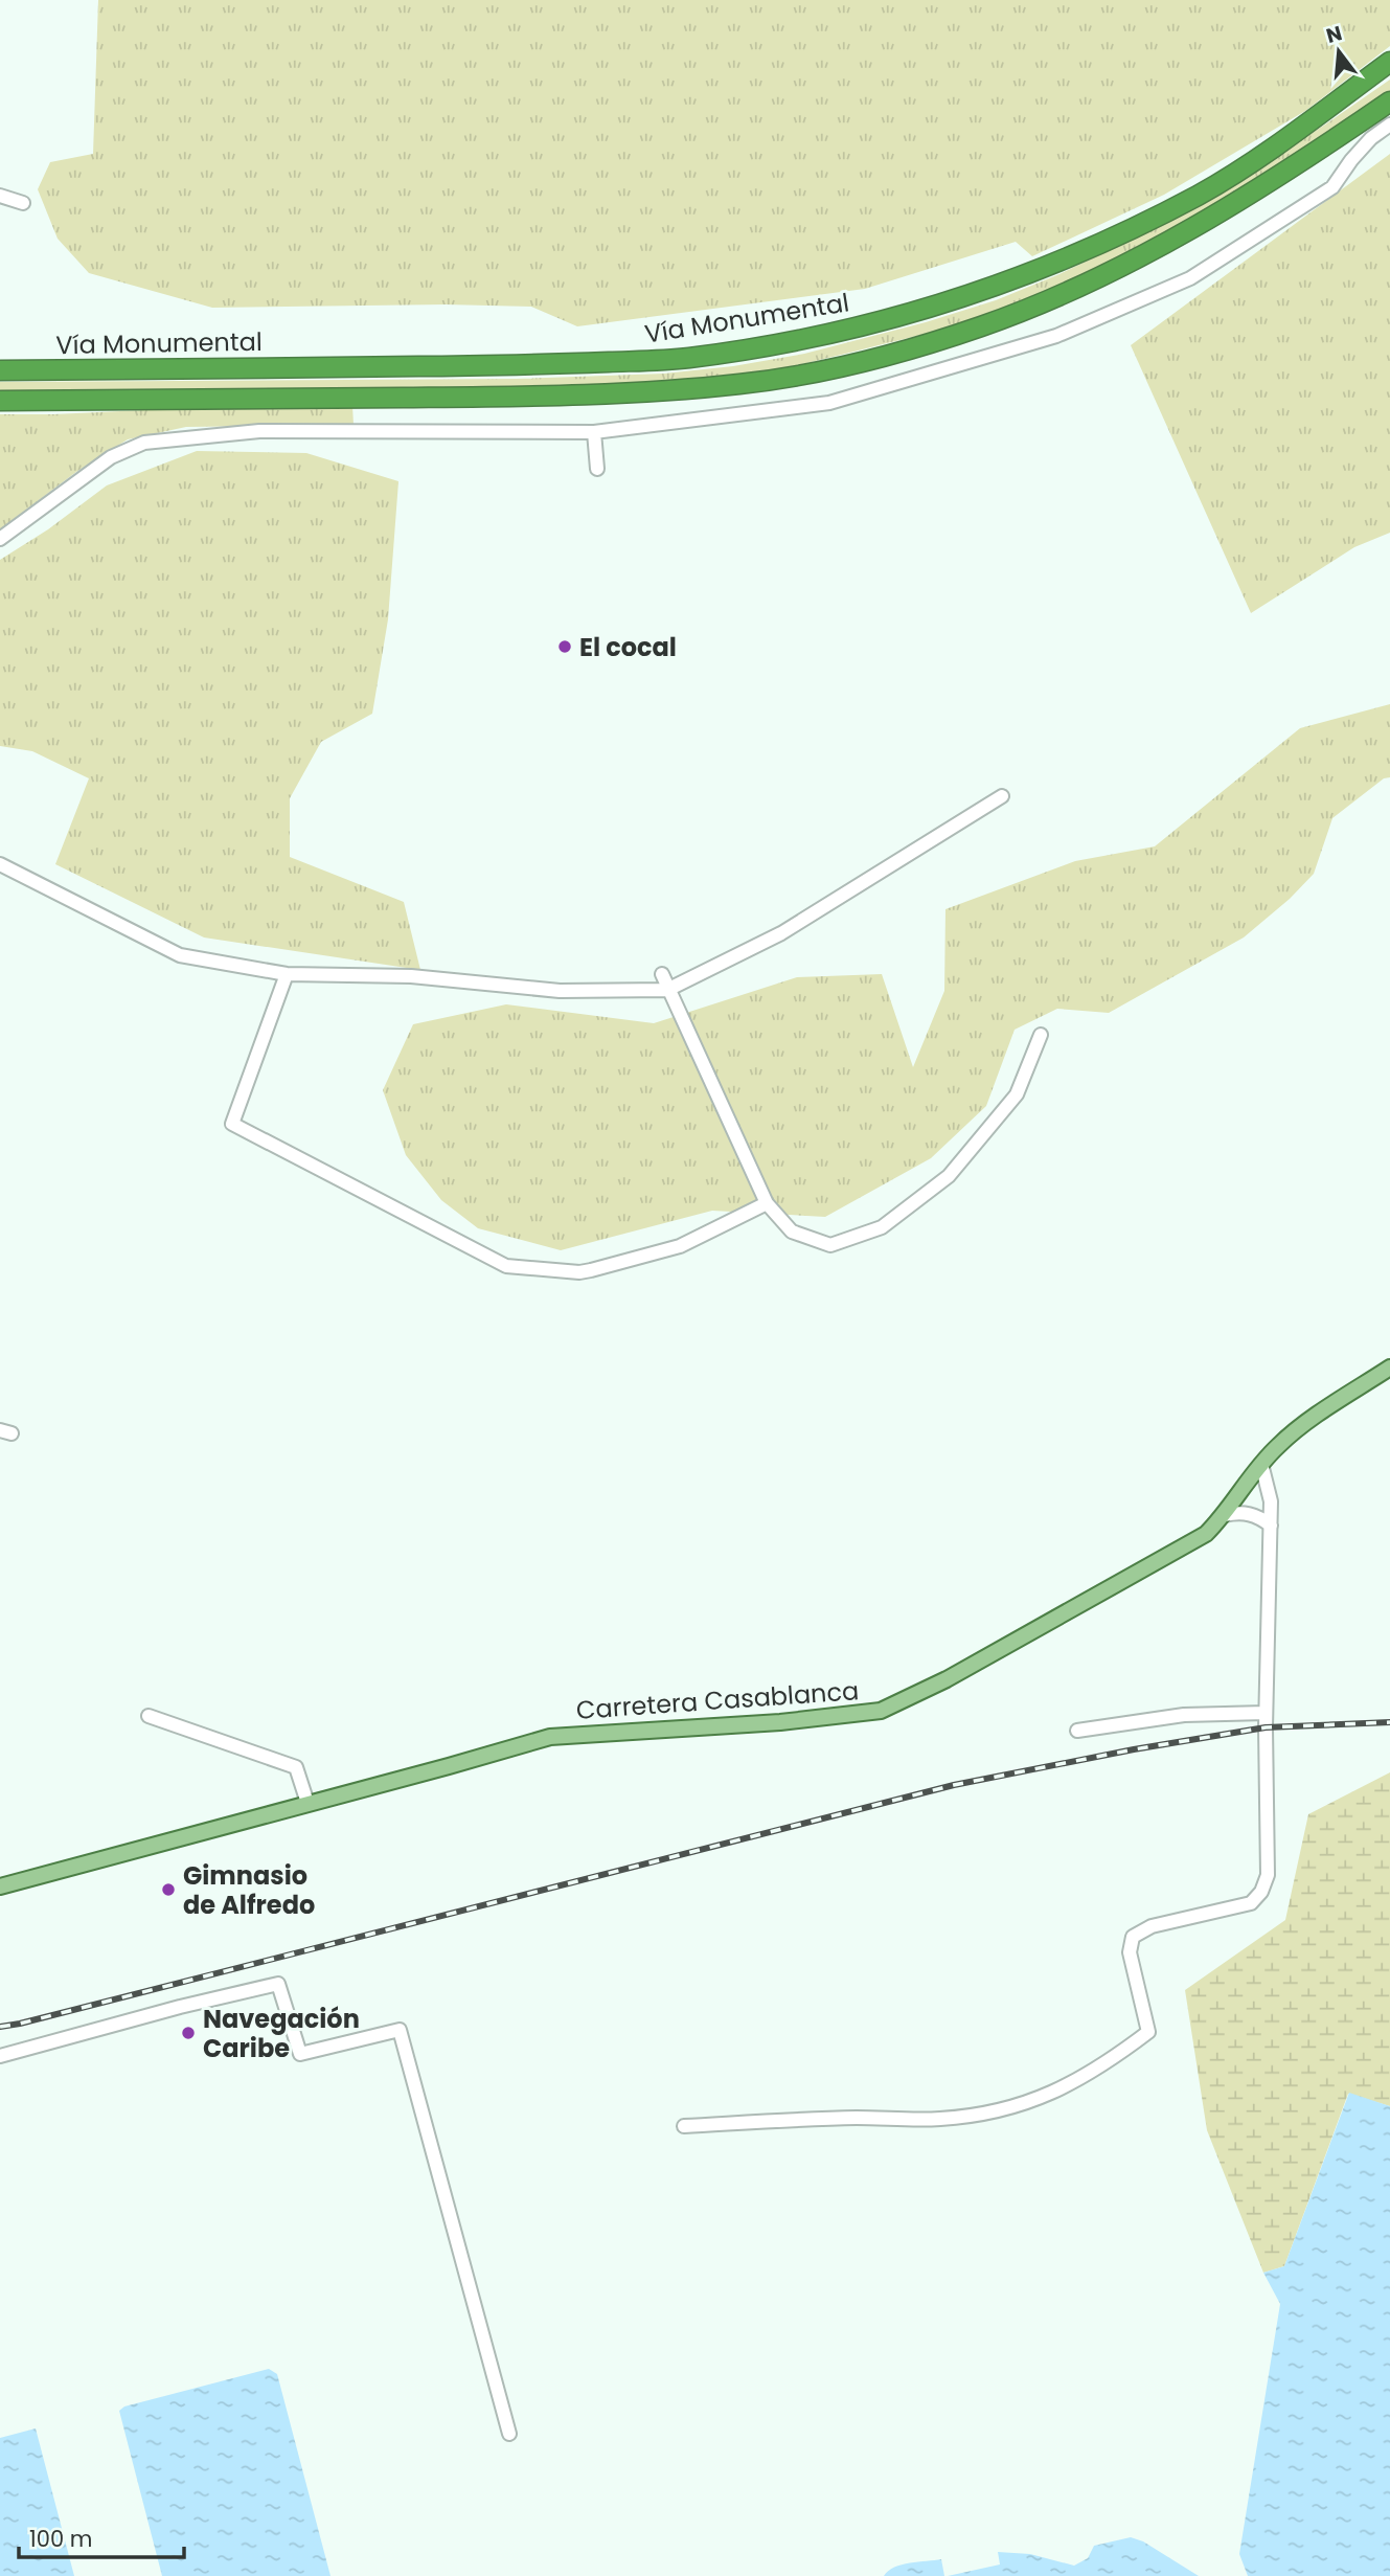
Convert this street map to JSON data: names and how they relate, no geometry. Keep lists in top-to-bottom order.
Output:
{
  "streets": {
    "highway": ["Vía Monumental"],
    "main road": ["Carretera Casablanca"]
  },
  "places": ["El cocal", "Gimnasio de Alfredo", "Navegación Caribe"],
  "scale_bar": "100 m",
  "north": "top"
}
